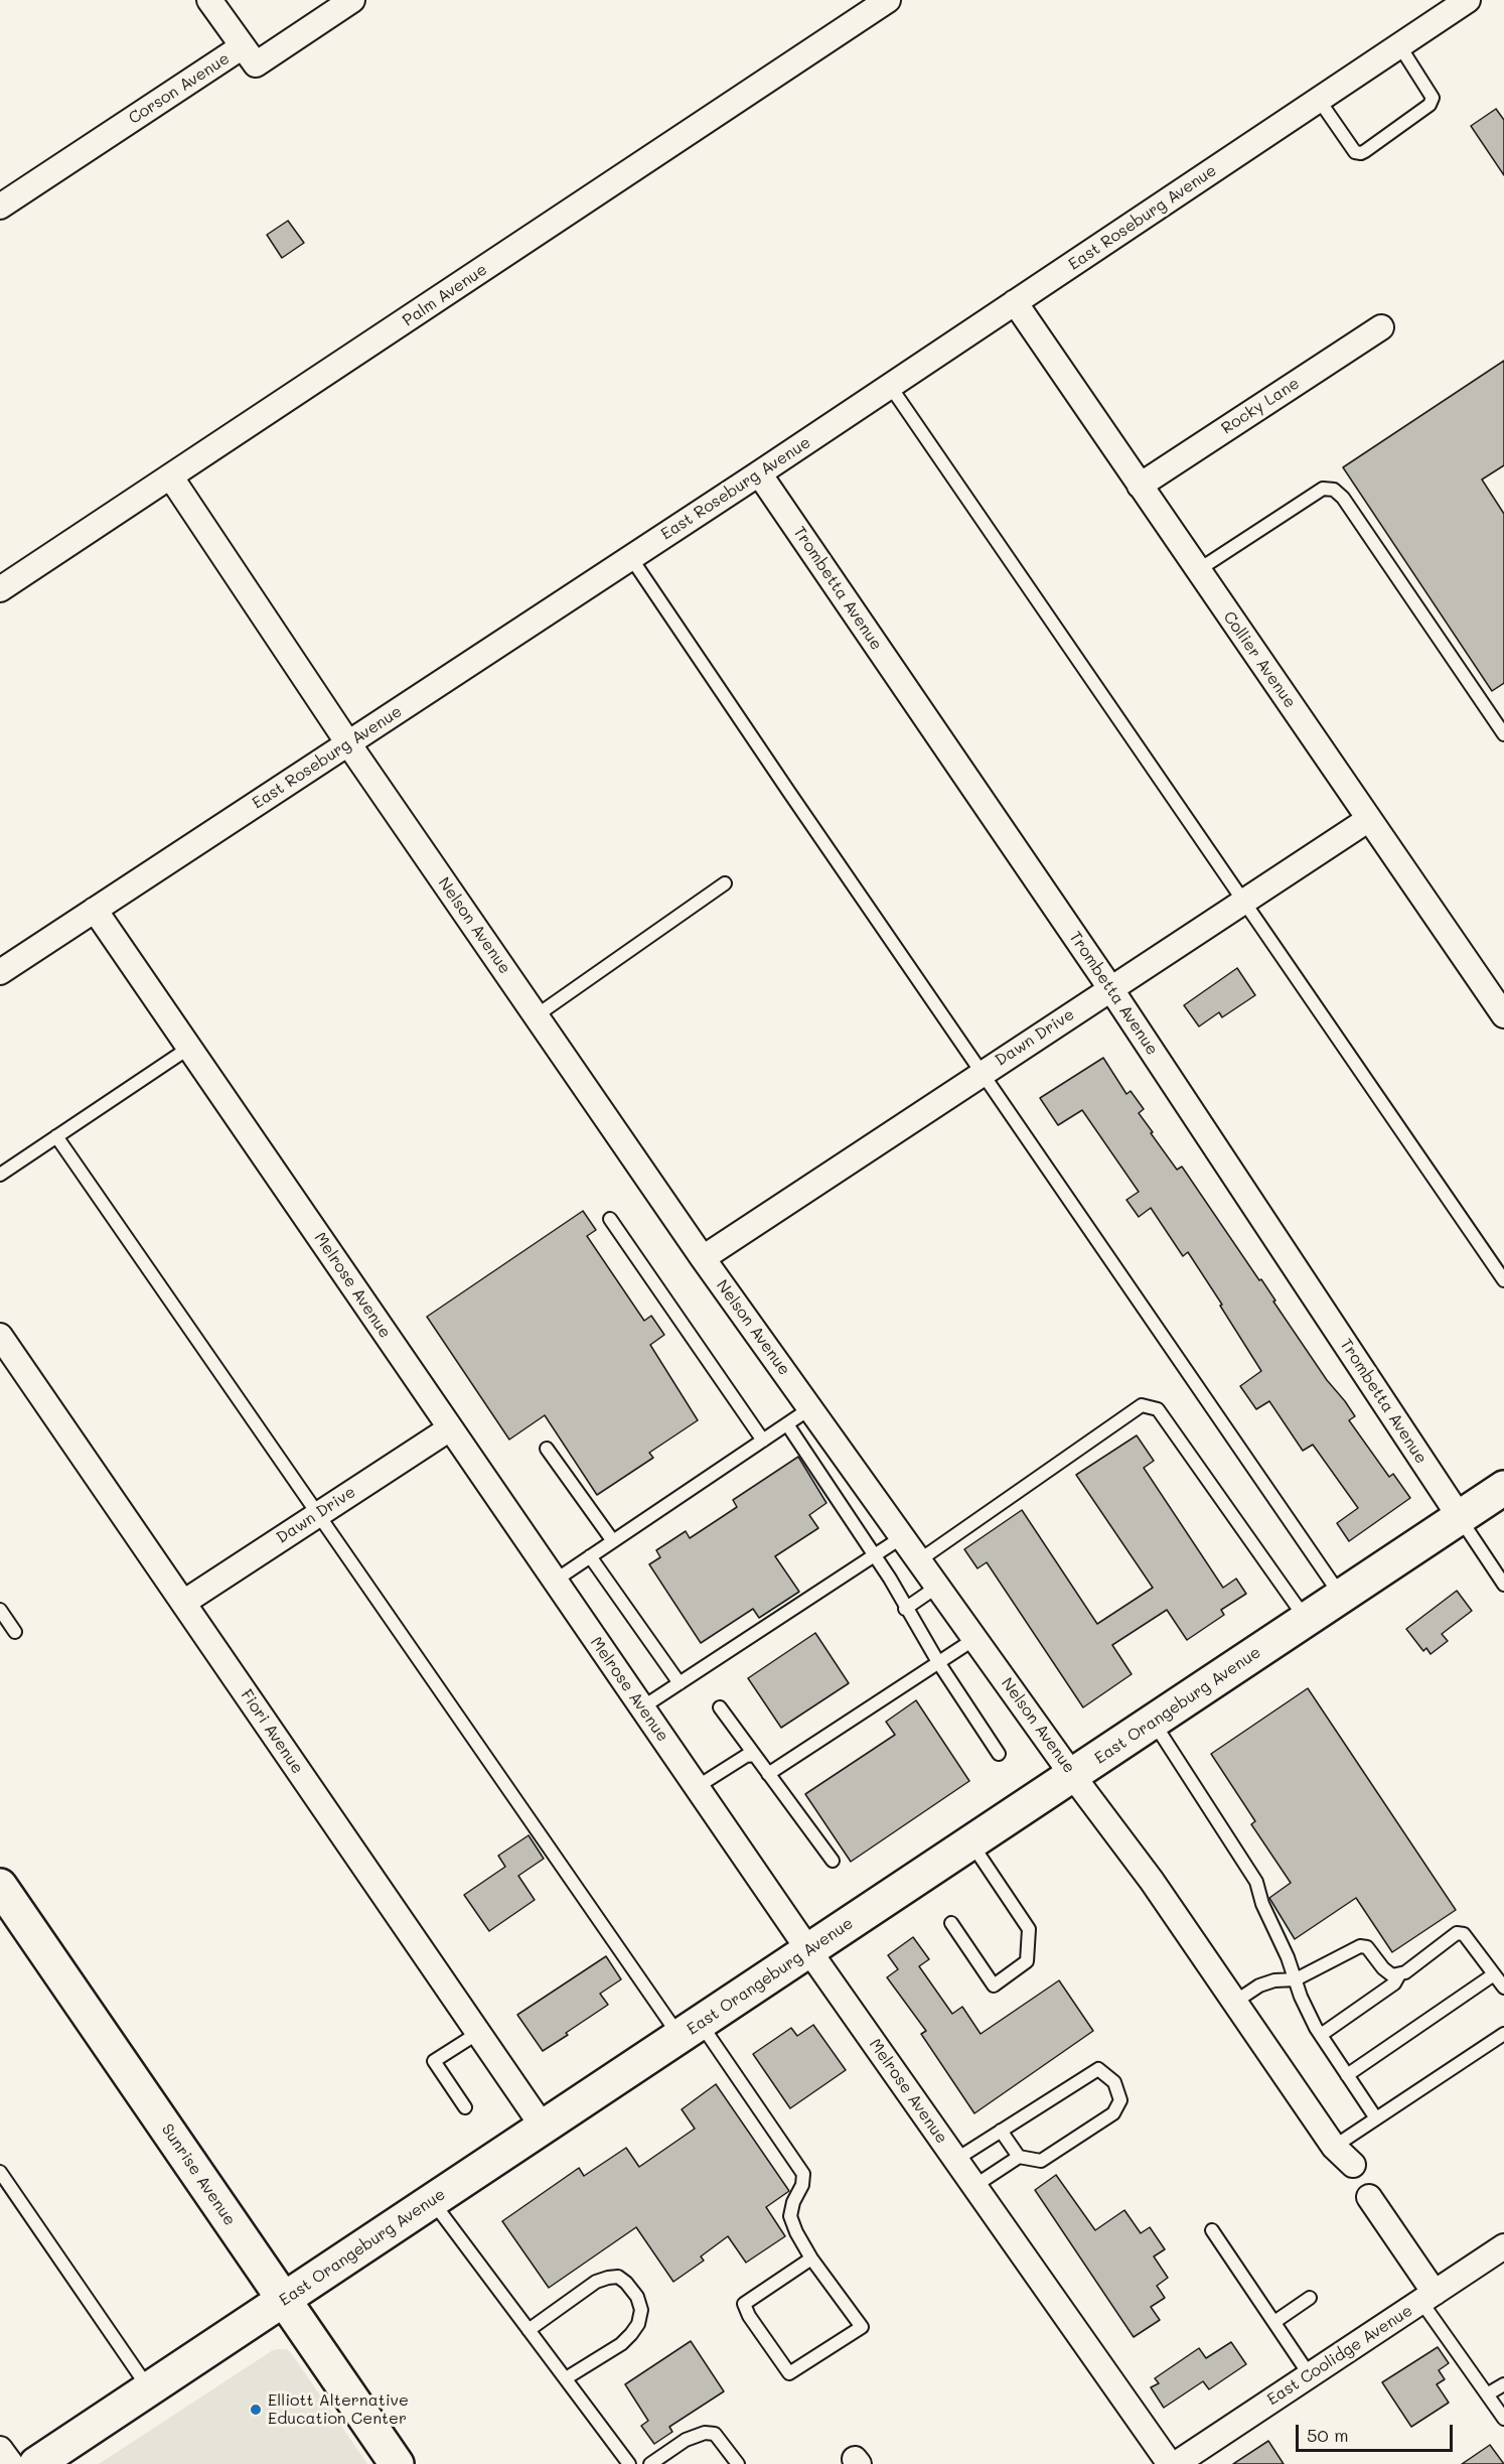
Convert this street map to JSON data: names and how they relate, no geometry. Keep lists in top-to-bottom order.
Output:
{
  "streets": {
    "street": [
      "Corson Avenue",
      "East Roseburg Avenue",
      "Palm Avenue",
      "Rocky Lane",
      "Trombetta Avenue",
      "Collier Avenue",
      "Nelson Avenue",
      "Dawn Drive",
      "Melrose Avenue",
      "East Orangeburg Avenue",
      "Fiori Avenue",
      "Sunrise Avenue",
      "East Coolidge Avenue"
    ]
  },
  "crossings": [
    ["East Roseburg Avenue", "Trombetta Avenue"],
    ["East Roseburg Avenue", "Collier Avenue"],
    ["East Roseburg Avenue", "Nelson Avenue"],
    ["East Roseburg Avenue", "Melrose Avenue"],
    ["Palm Avenue", "Nelson Avenue"],
    ["Rocky Lane", "Collier Avenue"],
    ["Trombetta Avenue", "Dawn Drive"],
    ["Trombetta Avenue", "East Orangeburg Avenue"],
    ["Collier Avenue", "Dawn Drive"],
    ["Nelson Avenue", "Dawn Drive"],
    ["Nelson Avenue", "East Orangeburg Avenue"],
    ["Dawn Drive", "Melrose Avenue"],
    ["Dawn Drive", "Fiori Avenue"],
    ["Melrose Avenue", "East Orangeburg Avenue"],
    ["East Orangeburg Avenue", "Fiori Avenue"],
    ["East Orangeburg Avenue", "Sunrise Avenue"]
  ],
  "places": ["Elliott Alternative Education Center"],
  "scale_bar": "50 m"
}
